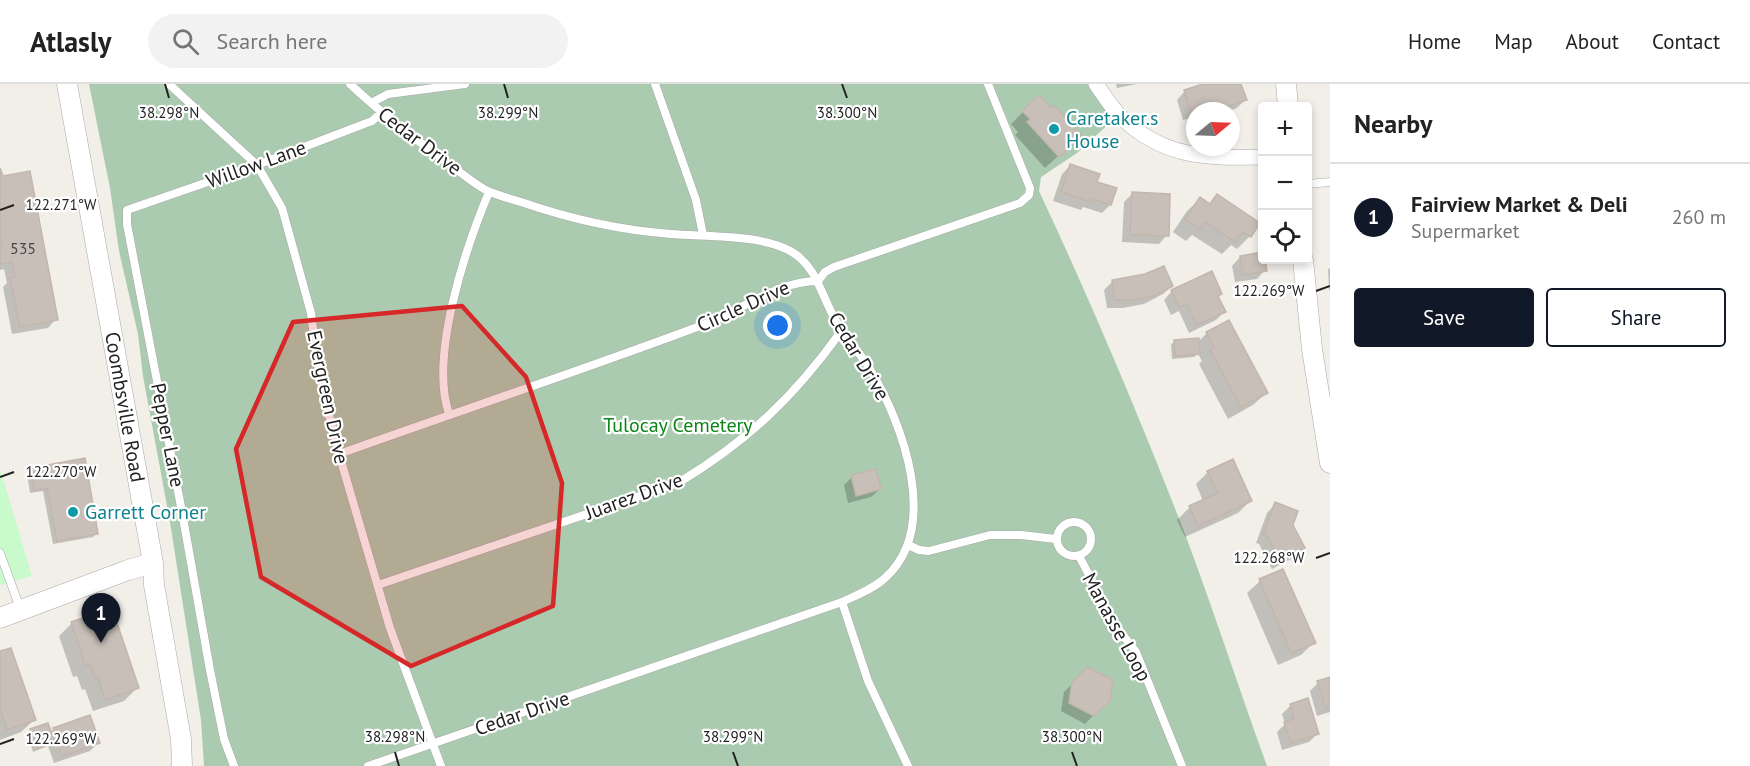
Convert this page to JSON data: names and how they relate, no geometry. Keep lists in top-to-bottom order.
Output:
{
  "streets": {
    "street": ["Coombsville Road"],
    "lane": [
      "Cedar Drive",
      "Willow Lane",
      "Circle Drive",
      "Evergreen Drive",
      "Pepper Lane",
      "Juarez Drive",
      "Manasse Loop"
    ]
  },
  "crossings": [
    ["Cedar Drive", "Willow Lane"],
    ["Cedar Drive", "Circle Drive"],
    ["Cedar Drive", "Evergreen Drive"],
    ["Cedar Drive", "Juarez Drive"],
    ["Willow Lane", "Evergreen Drive"],
    ["Willow Lane", "Pepper Lane"],
    ["Circle Drive", "Evergreen Drive"],
    ["Evergreen Drive", "Juarez Drive"]
  ],
  "parks": ["Tulocay Cemetery"],
  "places": ["Caretaker.s House", "Garrett Corner"],
  "house_numbers": ["535"],
  "north": "right",
  "page": {
    "header": "Atlasly",
    "search": "Search here",
    "nav": [
      "Home",
      "Map",
      "About",
      "Contact"
    ],
    "heading": "Nearby",
    "map_buttons": ["+", "−"],
    "list": [
      {
        "mark": "1",
        "name": "Fairview Market & Deli",
        "note": "Supermarket",
        "value": "260 m"
      }
    ],
    "buttons": ["Save", "Share"],
    "pins": "1"
  },
  "coordinates": [
    "38.298°N",
    "38.299°N",
    "38.300°N",
    "122.271°W",
    "122.269°W",
    "122.270°W",
    "122.268°W"
  ]
}
